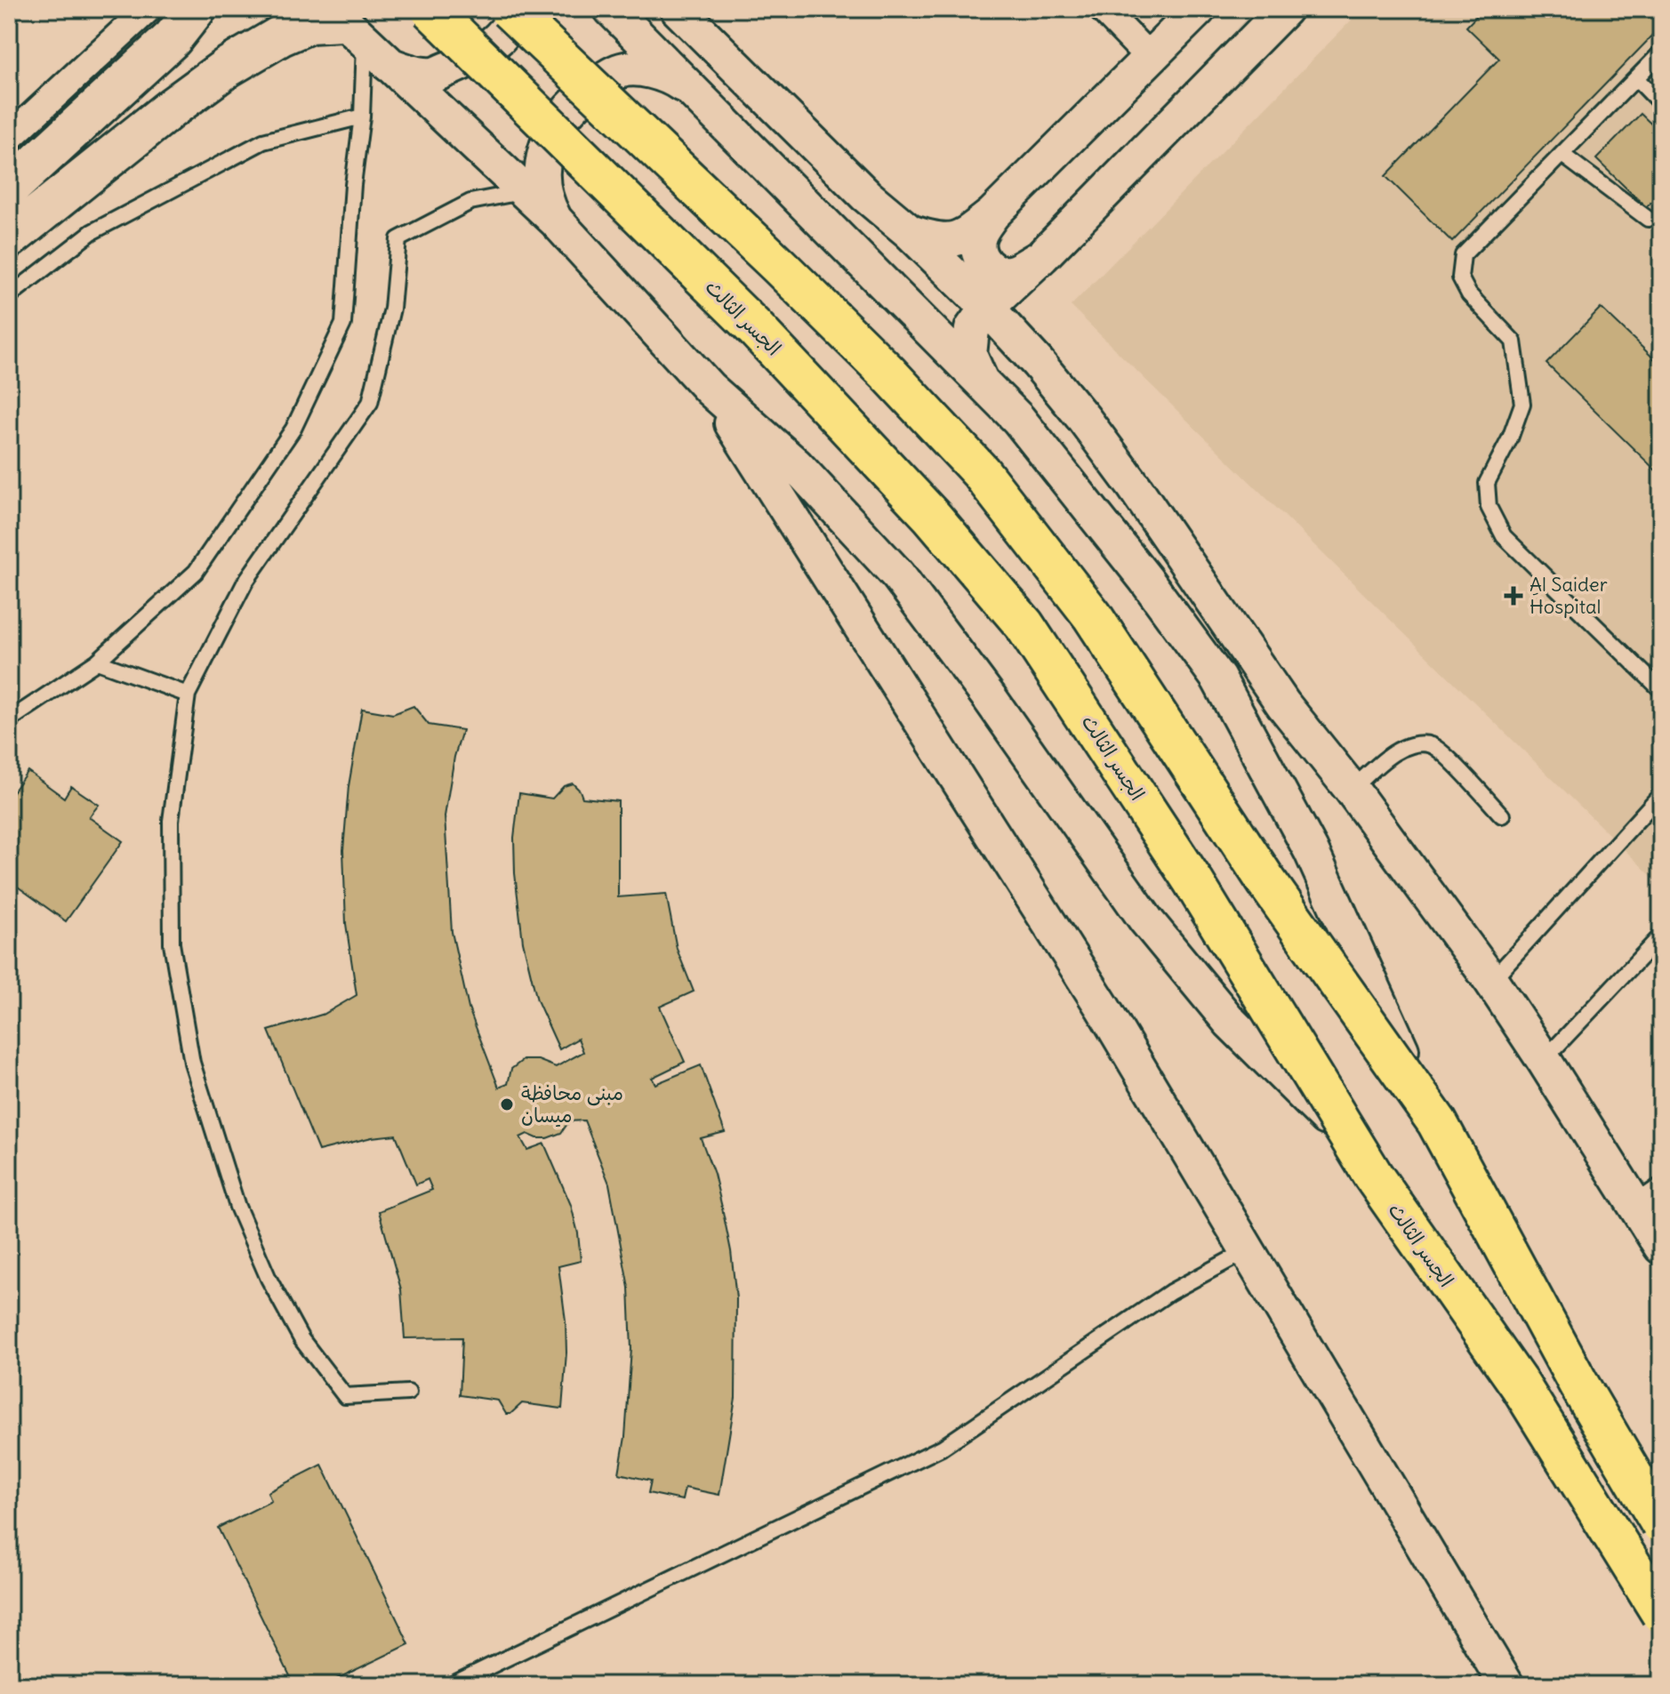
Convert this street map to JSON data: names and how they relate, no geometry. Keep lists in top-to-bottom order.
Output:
{
  "streets": {
    "main road": ["الجسر الثالث"]
  },
  "places": {
    "health": ["ِAl Saider Hospital"],
    "other": ["مبنى محافظة ميسان"]
  }
}
